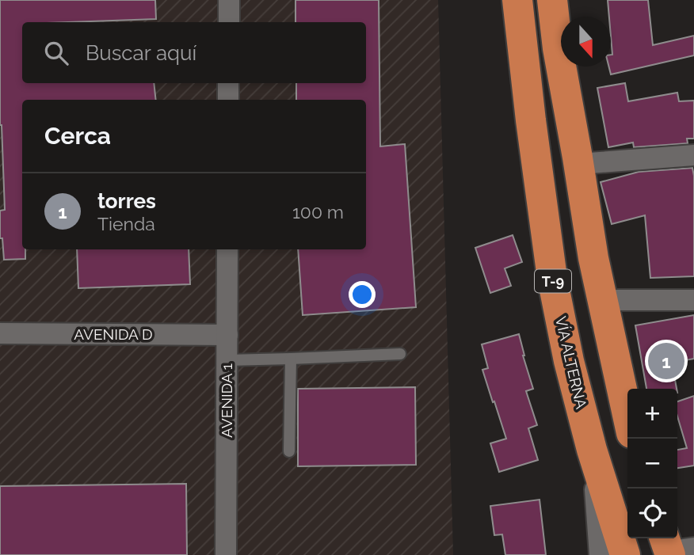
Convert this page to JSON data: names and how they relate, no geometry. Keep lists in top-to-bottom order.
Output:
{
  "streets": {
    "highway": ["T-9", "VÍA ALTERNA"],
    "street": ["AVENIDA D", "AVENIDA 1"]
  },
  "crossings": [
    ["AVENIDA D", "AVENIDA 1"]
  ],
  "north": "bottom",
  "page": {
    "search": "Buscar aquí",
    "heading": "Cerca",
    "list": [
      {
        "mark": "1",
        "name": "torres",
        "note": "Tienda",
        "value": "100 m"
      }
    ],
    "pins": "1",
    "map_buttons": ["+", "−"]
  }
}
